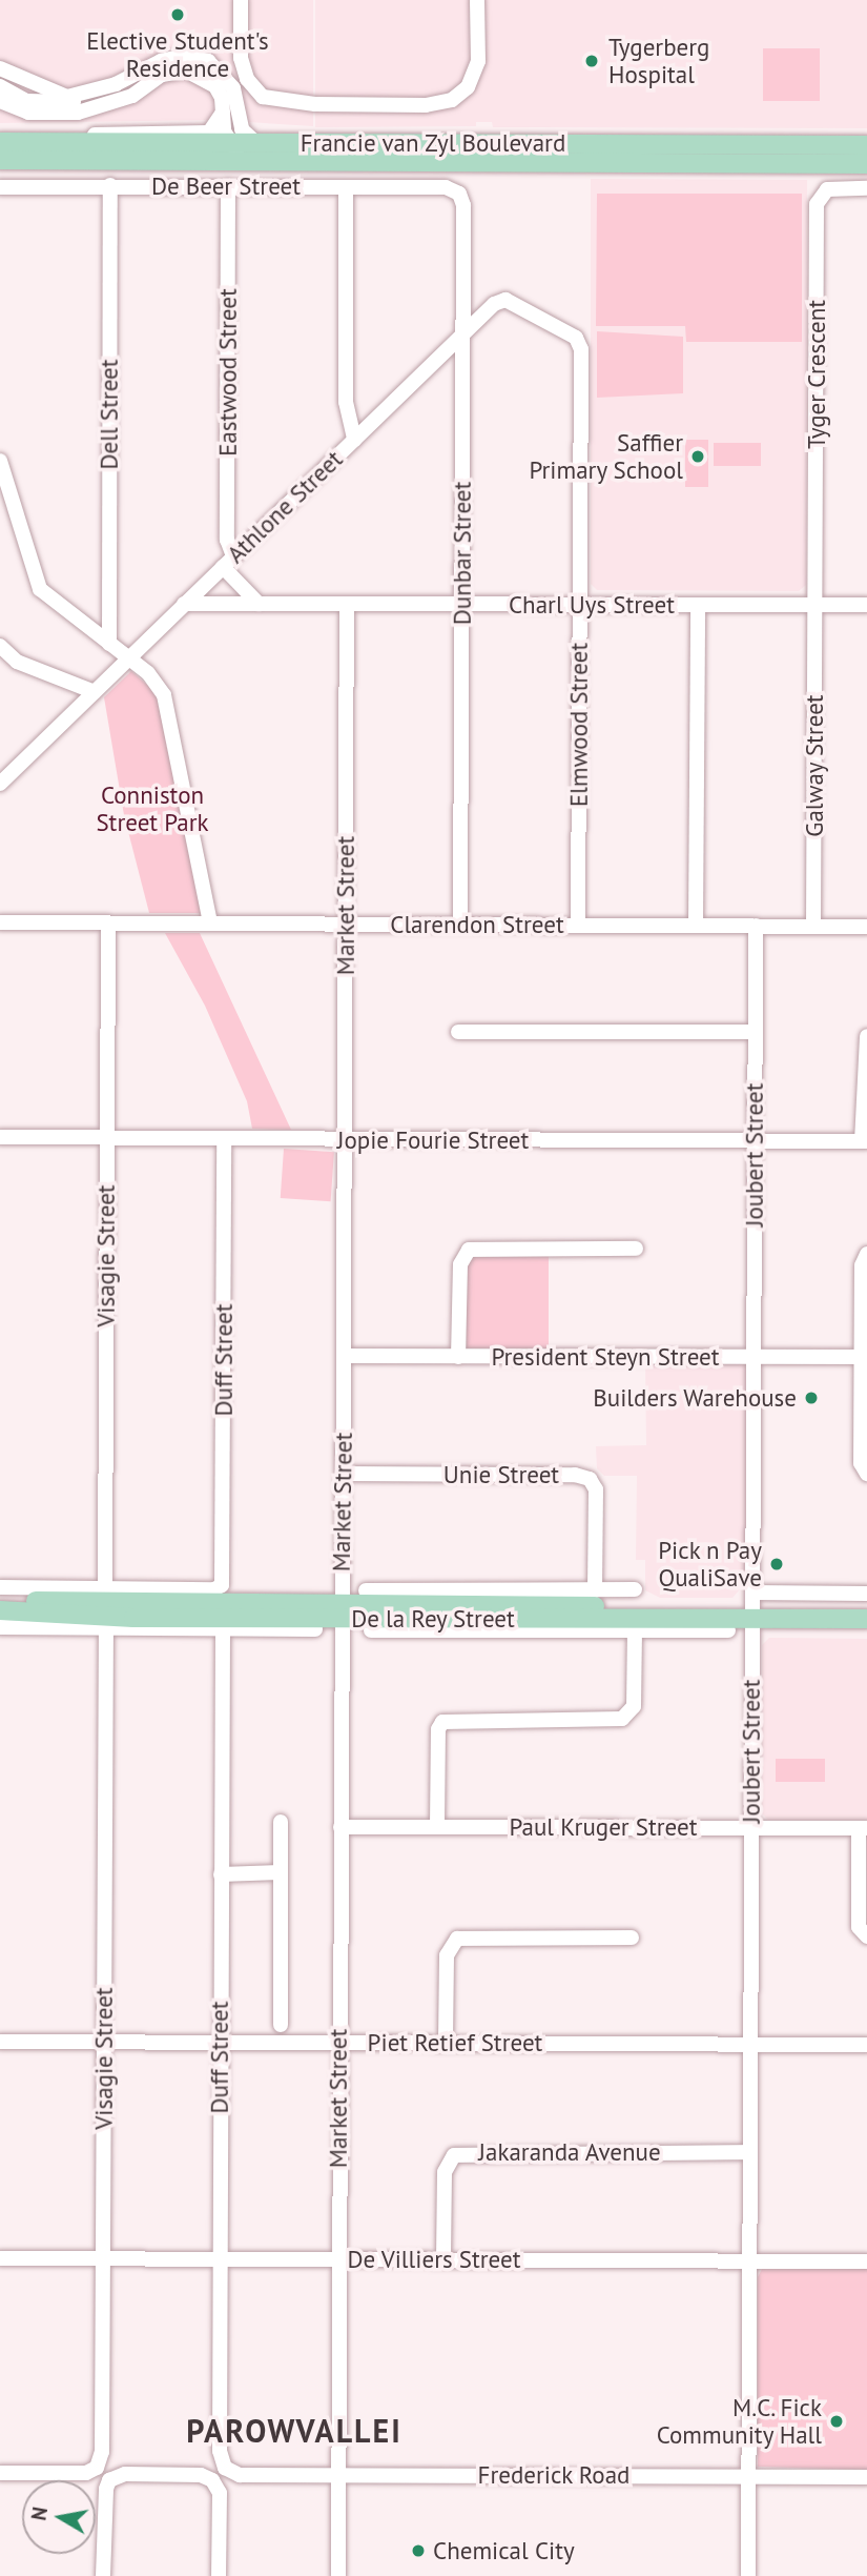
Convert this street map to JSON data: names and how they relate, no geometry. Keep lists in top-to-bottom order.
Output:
{
  "streets": {
    "main road": ["Francie van Zyl Boulevard", "De la Rey Street"],
    "street": [
      "De Beer Street",
      "Eastwood Street",
      "Tyger Crescent",
      "Dell Street",
      "Athlone Street",
      "Dunbar Street",
      "Charl Uys Street",
      "Elmwood Street",
      "Galway Street",
      "Market Street",
      "Clarendon Street",
      "Jopie Fourie Street",
      "Joubert Street",
      "Visagie Street",
      "President Steyn Street",
      "Duff Street",
      "Unie Street",
      "Paul Kruger Street",
      "Piet Retief Street",
      "Jakaranda Avenue",
      "De Villiers Street",
      "Frederick Road"
    ]
  },
  "crossings": [
    ["De Beer Street", "Eastwood Street"],
    ["De Beer Street", "Dell Street"],
    ["De Beer Street", "Dunbar Street"],
    ["Eastwood Street", "Athlone Street"],
    ["Tyger Crescent", "Charl Uys Street"],
    ["Tyger Crescent", "Galway Street"],
    ["Athlone Street", "Dunbar Street"],
    ["Athlone Street", "Charl Uys Street"],
    ["Athlone Street", "Elmwood Street"],
    ["Dunbar Street", "Charl Uys Street"],
    ["Dunbar Street", "Clarendon Street"],
    ["Charl Uys Street", "Elmwood Street"],
    ["Charl Uys Street", "Galway Street"],
    ["Charl Uys Street", "Market Street"],
    ["Elmwood Street", "Clarendon Street"],
    ["Galway Street", "Clarendon Street"],
    ["Market Street", "Clarendon Street"],
    ["Market Street", "Jopie Fourie Street"],
    ["Market Street", "President Steyn Street"],
    ["Market Street", "Unie Street"],
    ["Market Street", "De la Rey Street"],
    ["Market Street", "Paul Kruger Street"],
    ["Market Street", "Piet Retief Street"],
    ["Market Street", "De Villiers Street"],
    ["Market Street", "Frederick Road"],
    ["Clarendon Street", "Joubert Street"],
    ["Clarendon Street", "Visagie Street"],
    ["Jopie Fourie Street", "Joubert Street"],
    ["Jopie Fourie Street", "Visagie Street"],
    ["Jopie Fourie Street", "Duff Street"],
    ["Joubert Street", "President Steyn Street"],
    ["Joubert Street", "De la Rey Street"],
    ["Joubert Street", "Paul Kruger Street"],
    ["Joubert Street", "Piet Retief Street"],
    ["Joubert Street", "Jakaranda Avenue"],
    ["Joubert Street", "De Villiers Street"],
    ["Joubert Street", "Frederick Road"],
    ["Visagie Street", "Duff Street"],
    ["Visagie Street", "De la Rey Street"],
    ["Visagie Street", "Piet Retief Street"],
    ["Visagie Street", "De Villiers Street"],
    ["Duff Street", "De la Rey Street"],
    ["Duff Street", "Piet Retief Street"],
    ["Duff Street", "De Villiers Street"],
    ["Duff Street", "Frederick Road"],
    ["Unie Street", "De la Rey Street"],
    ["Jakaranda Avenue", "De Villiers Street"]
  ],
  "districts": ["PAROWVALLEI"],
  "parks": ["Conniston Street Park"],
  "places": [
    "Elective Student's Residence",
    "Tygerberg Hospital",
    "Saffier Primary School",
    "Builders Warehouse",
    "Pick n Pay QualiSave",
    "M.C. Fick Community Hall",
    "Chemical City"
  ],
  "north": "left"
}
